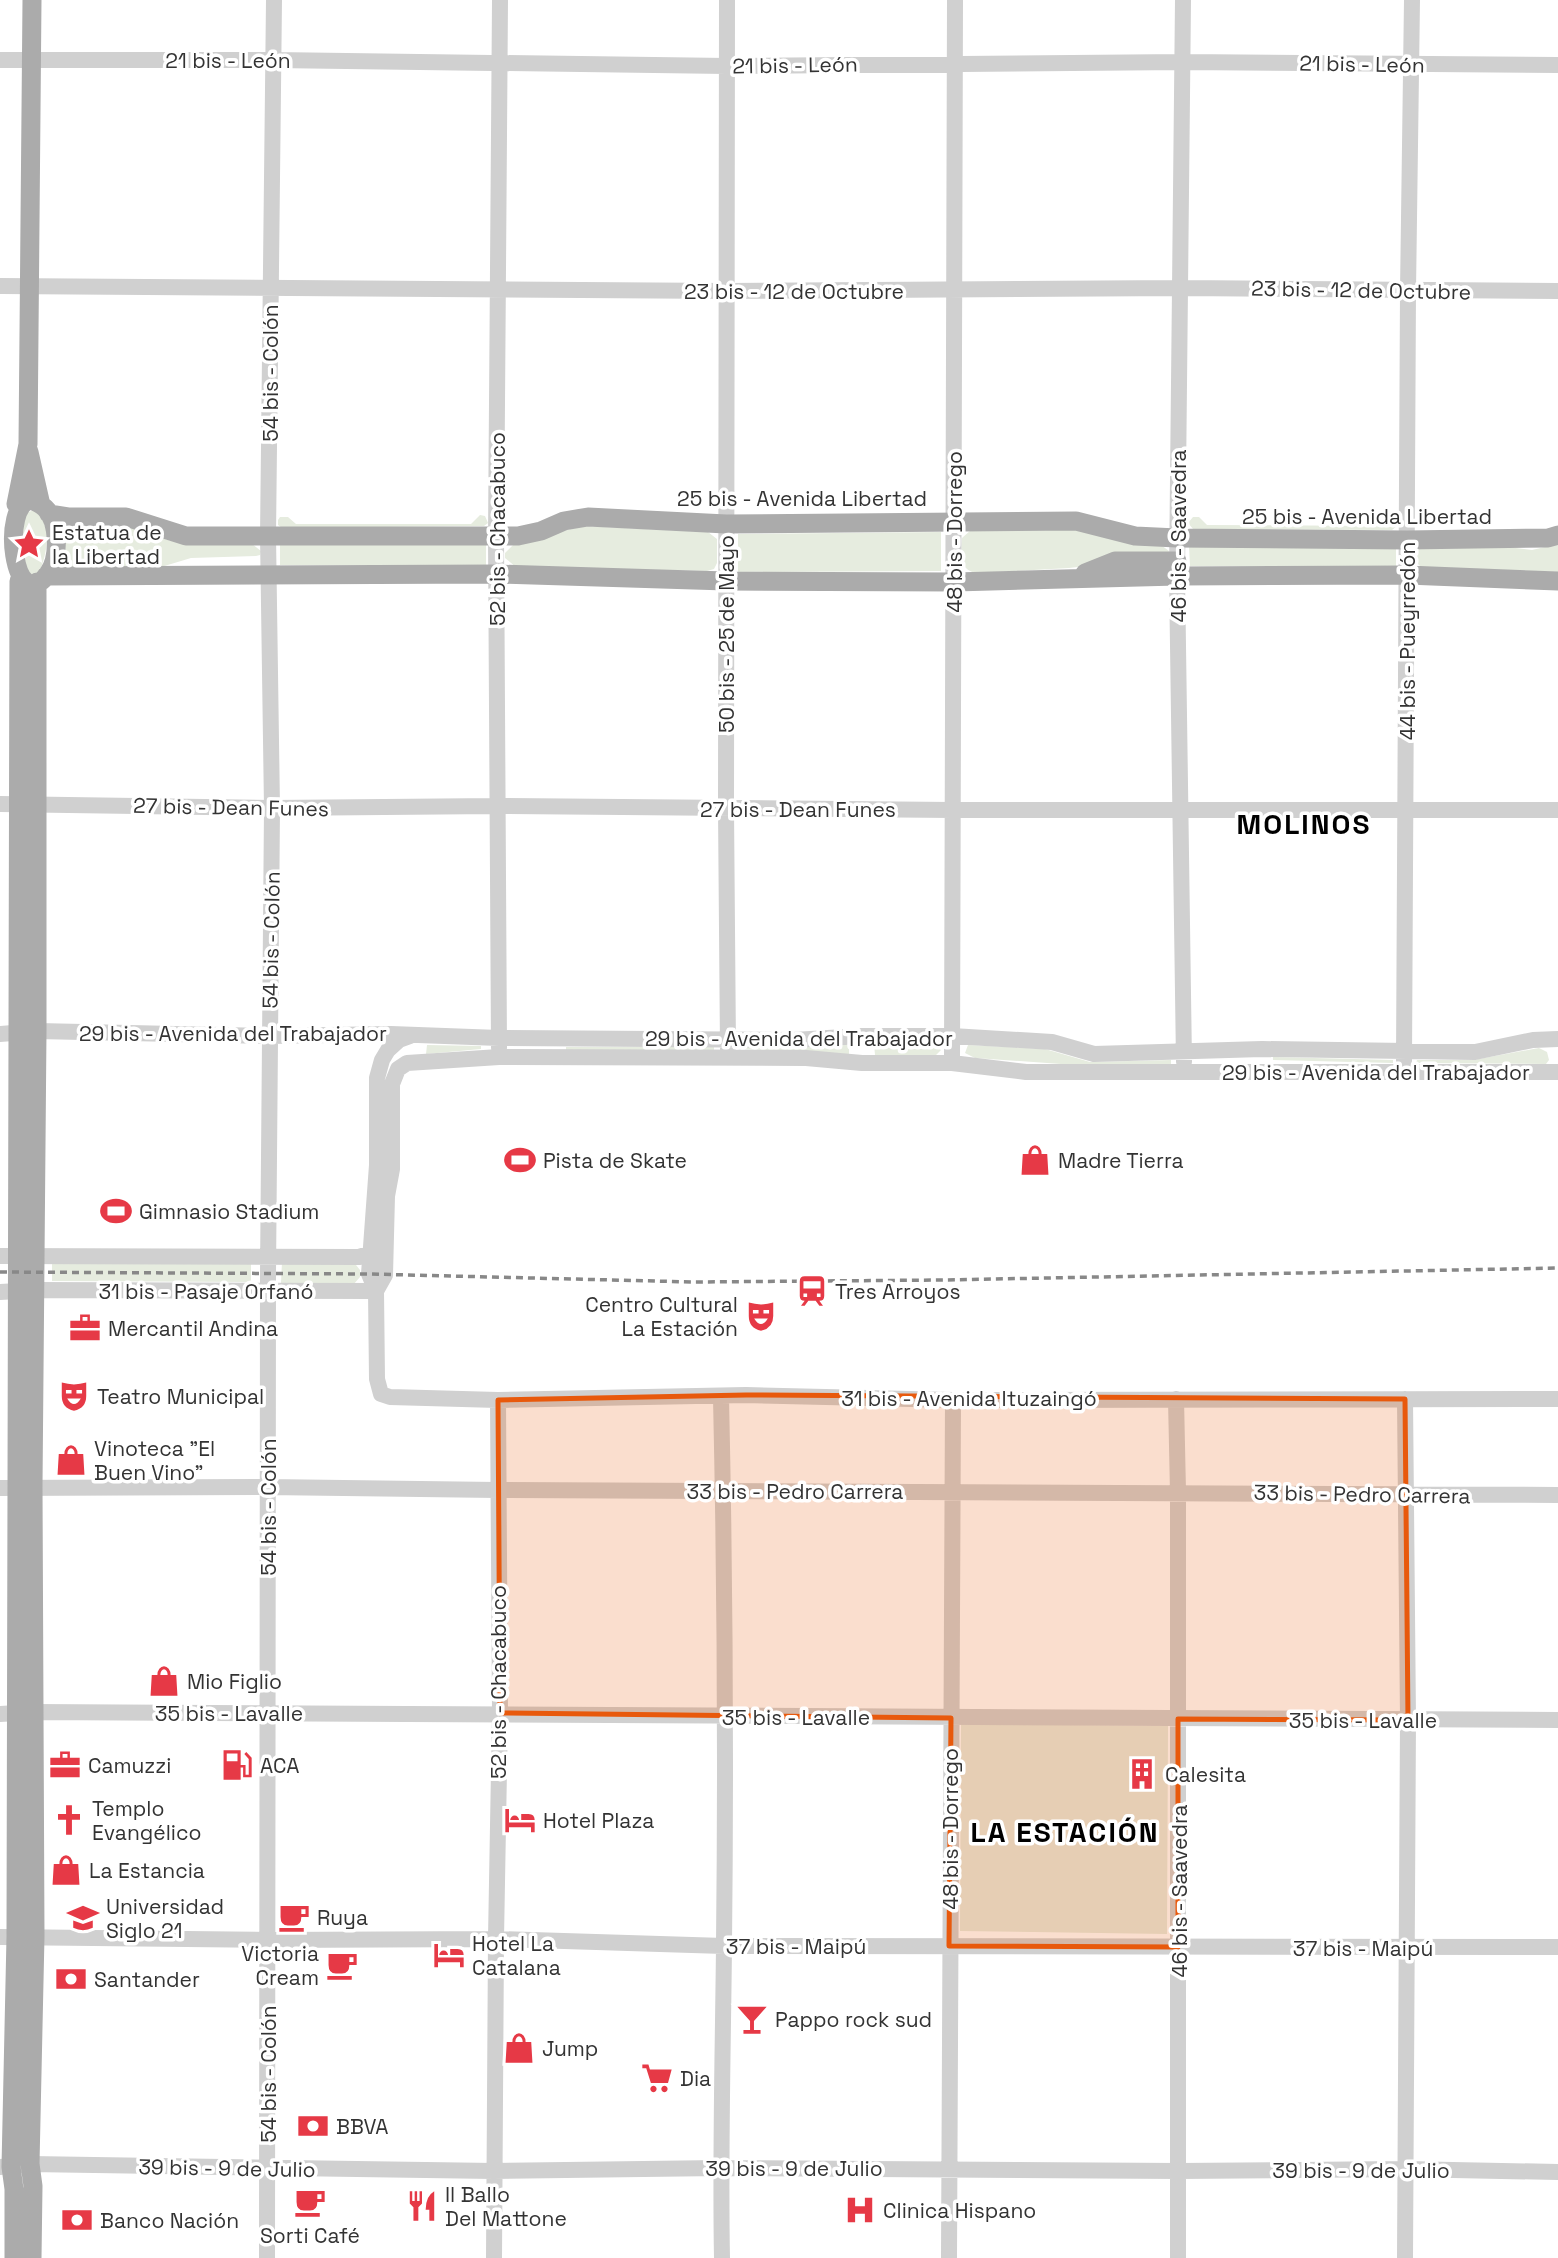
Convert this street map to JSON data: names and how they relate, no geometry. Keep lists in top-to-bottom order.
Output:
{
  "streets": {
    "main road": ["25 bis - Avenida Libertad"],
    "street": [
      "21 bis - León",
      "23 bis - 12 de Octubre",
      "54 bis - Colón",
      "52 bis - Chacabuco",
      "48 bis - Dorrego",
      "46 bis - Saavedra",
      "50 bis - 25 de Mayo",
      "44 bis - Pueyrredón",
      "27 bis - Dean Funes",
      "29 bis - Avenida del Trabajador",
      "31 bis - Pasaje Orfanó",
      "31 bis - Avenida Ituzaingó",
      "33 bis - Pedro Carrera",
      "35 bis - Lavalle",
      "37 bis - Maipú",
      "39 bis - 9 de Julio"
    ]
  },
  "crossings": [
    ["21 bis - León", "54 bis - Colón"],
    ["21 bis - León", "52 bis - Chacabuco"],
    ["21 bis - León", "48 bis - Dorrego"],
    ["21 bis - León", "46 bis - Saavedra"],
    ["21 bis - León", "50 bis - 25 de Mayo"],
    ["21 bis - León", "44 bis - Pueyrredón"],
    ["23 bis - 12 de Octubre", "54 bis - Colón"],
    ["23 bis - 12 de Octubre", "52 bis - Chacabuco"],
    ["23 bis - 12 de Octubre", "48 bis - Dorrego"],
    ["23 bis - 12 de Octubre", "46 bis - Saavedra"],
    ["23 bis - 12 de Octubre", "50 bis - 25 de Mayo"],
    ["23 bis - 12 de Octubre", "44 bis - Pueyrredón"],
    ["54 bis - Colón", "25 bis - Avenida Libertad"],
    ["54 bis - Colón", "27 bis - Dean Funes"],
    ["54 bis - Colón", "29 bis - Avenida del Trabajador"],
    ["54 bis - Colón", "31 bis - Pasaje Orfanó"],
    ["54 bis - Colón", "33 bis - Pedro Carrera"],
    ["54 bis - Colón", "35 bis - Lavalle"],
    ["54 bis - Colón", "37 bis - Maipú"],
    ["54 bis - Colón", "39 bis - 9 de Julio"],
    ["25 bis - Avenida Libertad", "52 bis - Chacabuco"],
    ["25 bis - Avenida Libertad", "48 bis - Dorrego"],
    ["25 bis - Avenida Libertad", "46 bis - Saavedra"],
    ["25 bis - Avenida Libertad", "50 bis - 25 de Mayo"],
    ["25 bis - Avenida Libertad", "44 bis - Pueyrredón"],
    ["52 bis - Chacabuco", "27 bis - Dean Funes"],
    ["52 bis - Chacabuco", "29 bis - Avenida del Trabajador"],
    ["52 bis - Chacabuco", "31 bis - Avenida Ituzaingó"],
    ["52 bis - Chacabuco", "33 bis - Pedro Carrera"],
    ["52 bis - Chacabuco", "35 bis - Lavalle"],
    ["52 bis - Chacabuco", "37 bis - Maipú"],
    ["52 bis - Chacabuco", "39 bis - 9 de Julio"],
    ["48 bis - Dorrego", "27 bis - Dean Funes"],
    ["48 bis - Dorrego", "29 bis - Avenida del Trabajador"],
    ["48 bis - Dorrego", "31 bis - Avenida Ituzaingó"],
    ["48 bis - Dorrego", "33 bis - Pedro Carrera"],
    ["48 bis - Dorrego", "35 bis - Lavalle"],
    ["48 bis - Dorrego", "37 bis - Maipú"],
    ["48 bis - Dorrego", "39 bis - 9 de Julio"],
    ["46 bis - Saavedra", "27 bis - Dean Funes"],
    ["46 bis - Saavedra", "29 bis - Avenida del Trabajador"],
    ["46 bis - Saavedra", "31 bis - Avenida Ituzaingó"],
    ["46 bis - Saavedra", "33 bis - Pedro Carrera"],
    ["46 bis - Saavedra", "35 bis - Lavalle"],
    ["46 bis - Saavedra", "37 bis - Maipú"],
    ["46 bis - Saavedra", "39 bis - 9 de Julio"],
    ["50 bis - 25 de Mayo", "27 bis - Dean Funes"],
    ["50 bis - 25 de Mayo", "29 bis - Avenida del Trabajador"],
    ["44 bis - Pueyrredón", "27 bis - Dean Funes"],
    ["44 bis - Pueyrredón", "29 bis - Avenida del Trabajador"],
    ["29 bis - Avenida del Trabajador", "31 bis - Pasaje Orfanó"],
    ["31 bis - Pasaje Orfanó", "31 bis - Avenida Ituzaingó"]
  ],
  "districts": ["MOLINOS", "LA ESTACIÓN"],
  "places": {
    "place": ["Estatua de la Libertad"],
    "sports": ["Pista de Skate", "Gimnasio Stadium"],
    "shop": [
      "Madre Tierra",
      "Vinoteca \"El Buen Vino\"",
      "Mio Figlio",
      "La Estancia",
      "Jump"
    ],
    "station": ["Tres Arroyos"],
    "theatre": ["Centro Cultural La Estación", "Teatro Municipal"],
    "office": ["Mercantil Andina", "Camuzzi"],
    "fuel station": ["ACA"],
    "building": ["Calesita"],
    "church": ["Templo Evangélico"],
    "hotel": ["Hotel Plaza", "Hotel La Catalana"],
    "cafe": ["Ruya", "Victoria Cream", "Sorti Café"],
    "school or university": ["Universidad Siglo 21"],
    "bank": ["Santander", "BBVA", "Banco Nación"],
    "bar": ["Pappo rock sud"],
    "supermarket": ["Dia"],
    "restaurant": ["Il Ballo Del Mattone"],
    "hospital": ["Clinica Hispano"]
  }
}
